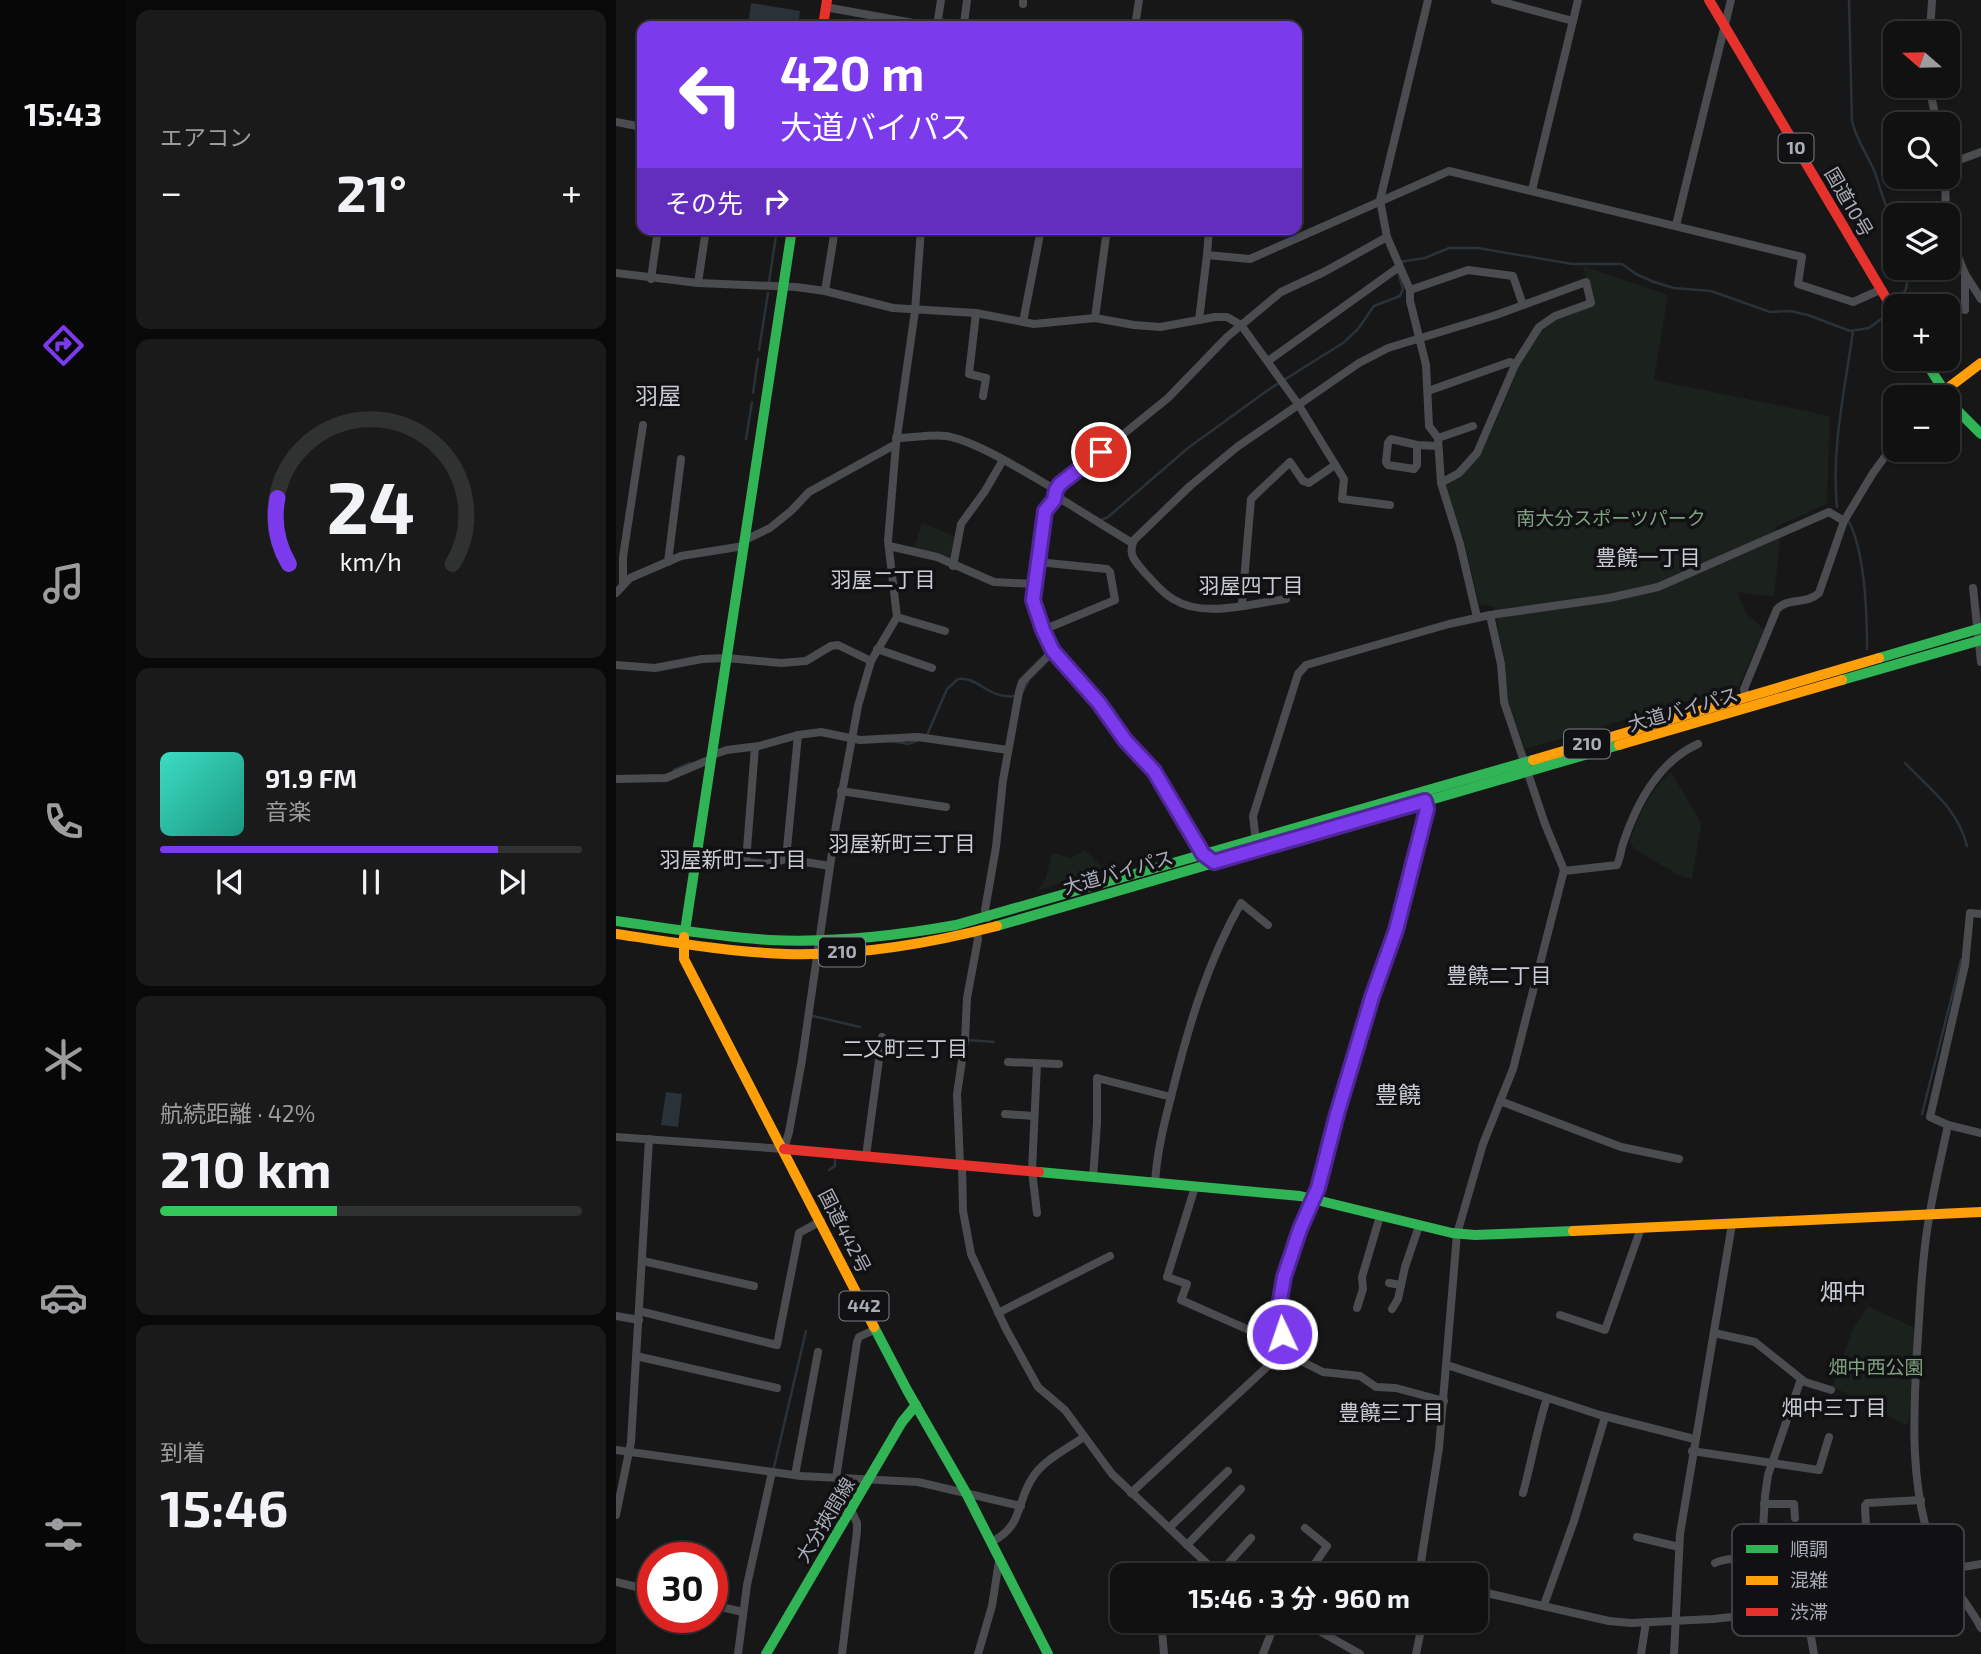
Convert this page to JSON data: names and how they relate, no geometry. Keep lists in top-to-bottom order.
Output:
{
  "streets": {
    "main road": [
      "10",
      "国道10号",
      "大道バイパス",
      "210",
      "国道442号",
      "442",
      "大分挾間線"
    ]
  },
  "crossings": [
    ["大道バイパス", "国道442号"],
    ["国道442号", "大分挾間線"]
  ],
  "districts": [
    "羽屋",
    "豊饒一丁目",
    "羽屋二丁目",
    "羽屋四丁目",
    "羽屋新町三丁目",
    "羽屋新町二丁目",
    "豊饒二丁目",
    "二又町三丁目",
    "豊饒",
    "畑中",
    "畑中三丁目",
    "豊饒三丁目"
  ],
  "parks": ["南大分スポーツパーク", "畑中西公園"],
  "legend": ["順調", "混雑", "渋滞"],
  "north": "left",
  "page": {
    "tabs": "15:43",
    "tile": [
      "エアコン",
      ["航続距離 · 42%", "210 km"],
      ["到着", "15:46"]
    ],
    "map_buttons": ["+", "−"],
    "turn": ["420 m", "大道バイパス"],
    "heat": ["−", "21°", "+"],
    "then": "その先",
    "song": ["91.9 FM", "音楽"],
    "limit": "30",
    "trip": "15:46 · 3 分 · 960 m",
    "gauge": ["24", "km/h"]
  }
}
